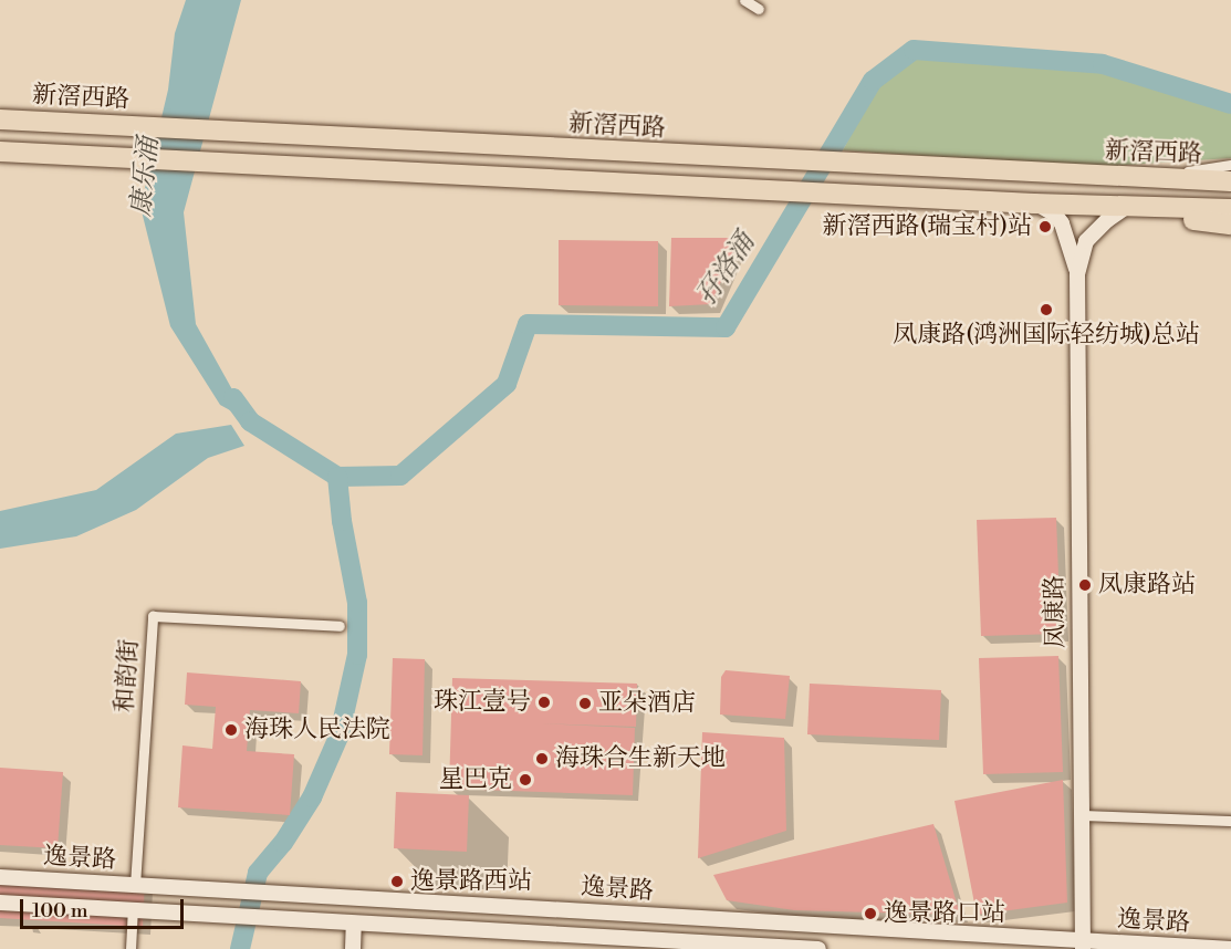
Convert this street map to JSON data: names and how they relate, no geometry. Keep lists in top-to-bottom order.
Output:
{
  "streets": {
    "highway": ["新滘西路"],
    "main road": ["凤康路", "逸景路"],
    "street": ["和韵街"]
  },
  "crossings": [
    ["凤康路", "逸景路"],
    ["和韵街", "逸景路"]
  ],
  "water": ["康乐涌", "孖洛涌"],
  "places": [
    "新滘西路(瑞宝村)站",
    "凤康路(鸿洲国际轻纺城)总站",
    "凤康路站",
    "珠江壹号",
    "亚朵酒店",
    "海珠人民法院",
    "海珠合生新天地",
    "星巴克",
    "逸景路西站",
    "逸景路口站"
  ],
  "scale_bar": "100 m"
}
